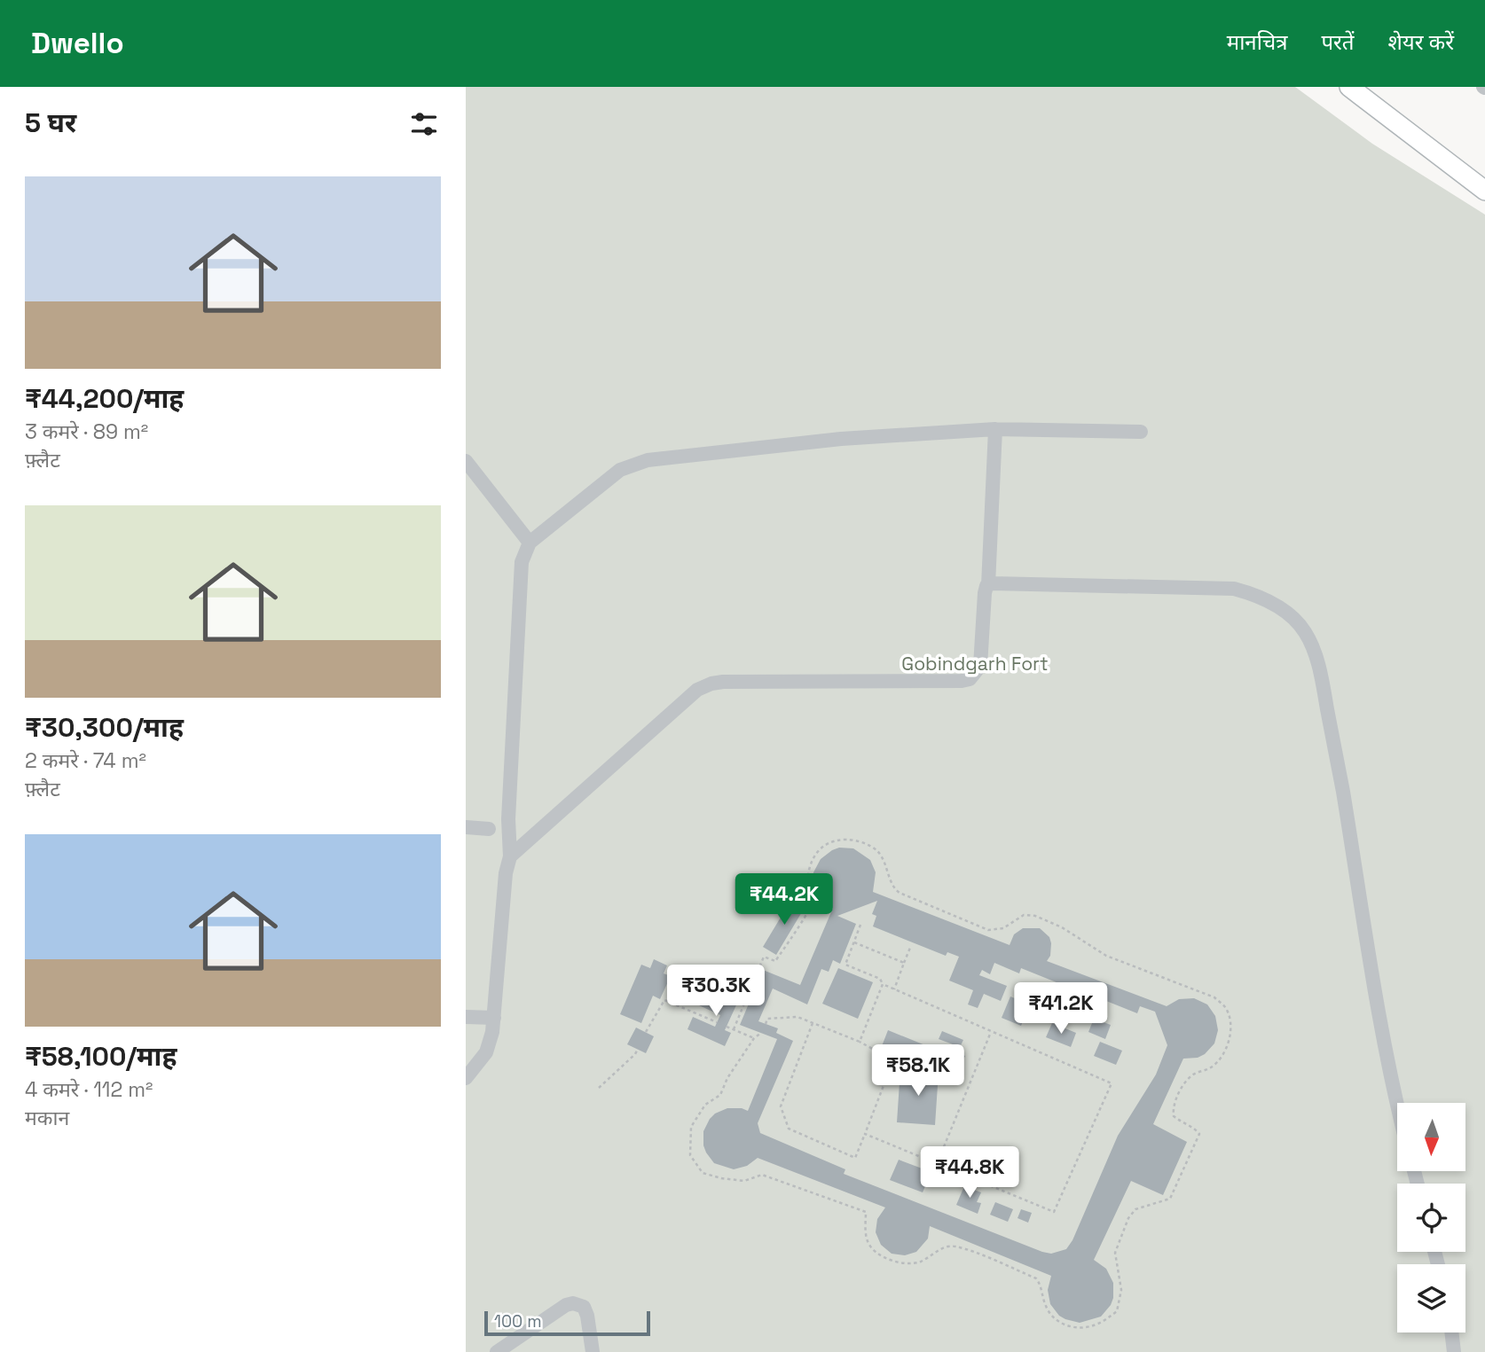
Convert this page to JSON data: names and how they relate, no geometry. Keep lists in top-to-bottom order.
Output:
{
  "parks": ["Gobindgarh Fort"],
  "scale_bar": "100 m",
  "north": "bottom",
  "page": {
    "header": "Dwello",
    "nav": ["मानचित्र", "परतें", "शेयर करें"],
    "heading": "5 घर",
    "list": [
      {
        "name": "₹44,200/माह",
        "note": "3 कमरे · 89 m² · फ़्लैट"
      },
      {
        "name": "₹30,300/माह",
        "note": "2 कमरे · 74 m² · फ़्लैट"
      },
      {
        "name": "₹58,100/माह",
        "note": "4 कमरे · 112 m² · मकान"
      }
    ],
    "price": [
      "₹44.2K",
      "₹30.3K",
      "₹41.2K",
      "₹58.1K",
      "₹44.8K"
    ],
    "scale": "100 m"
  }
}
